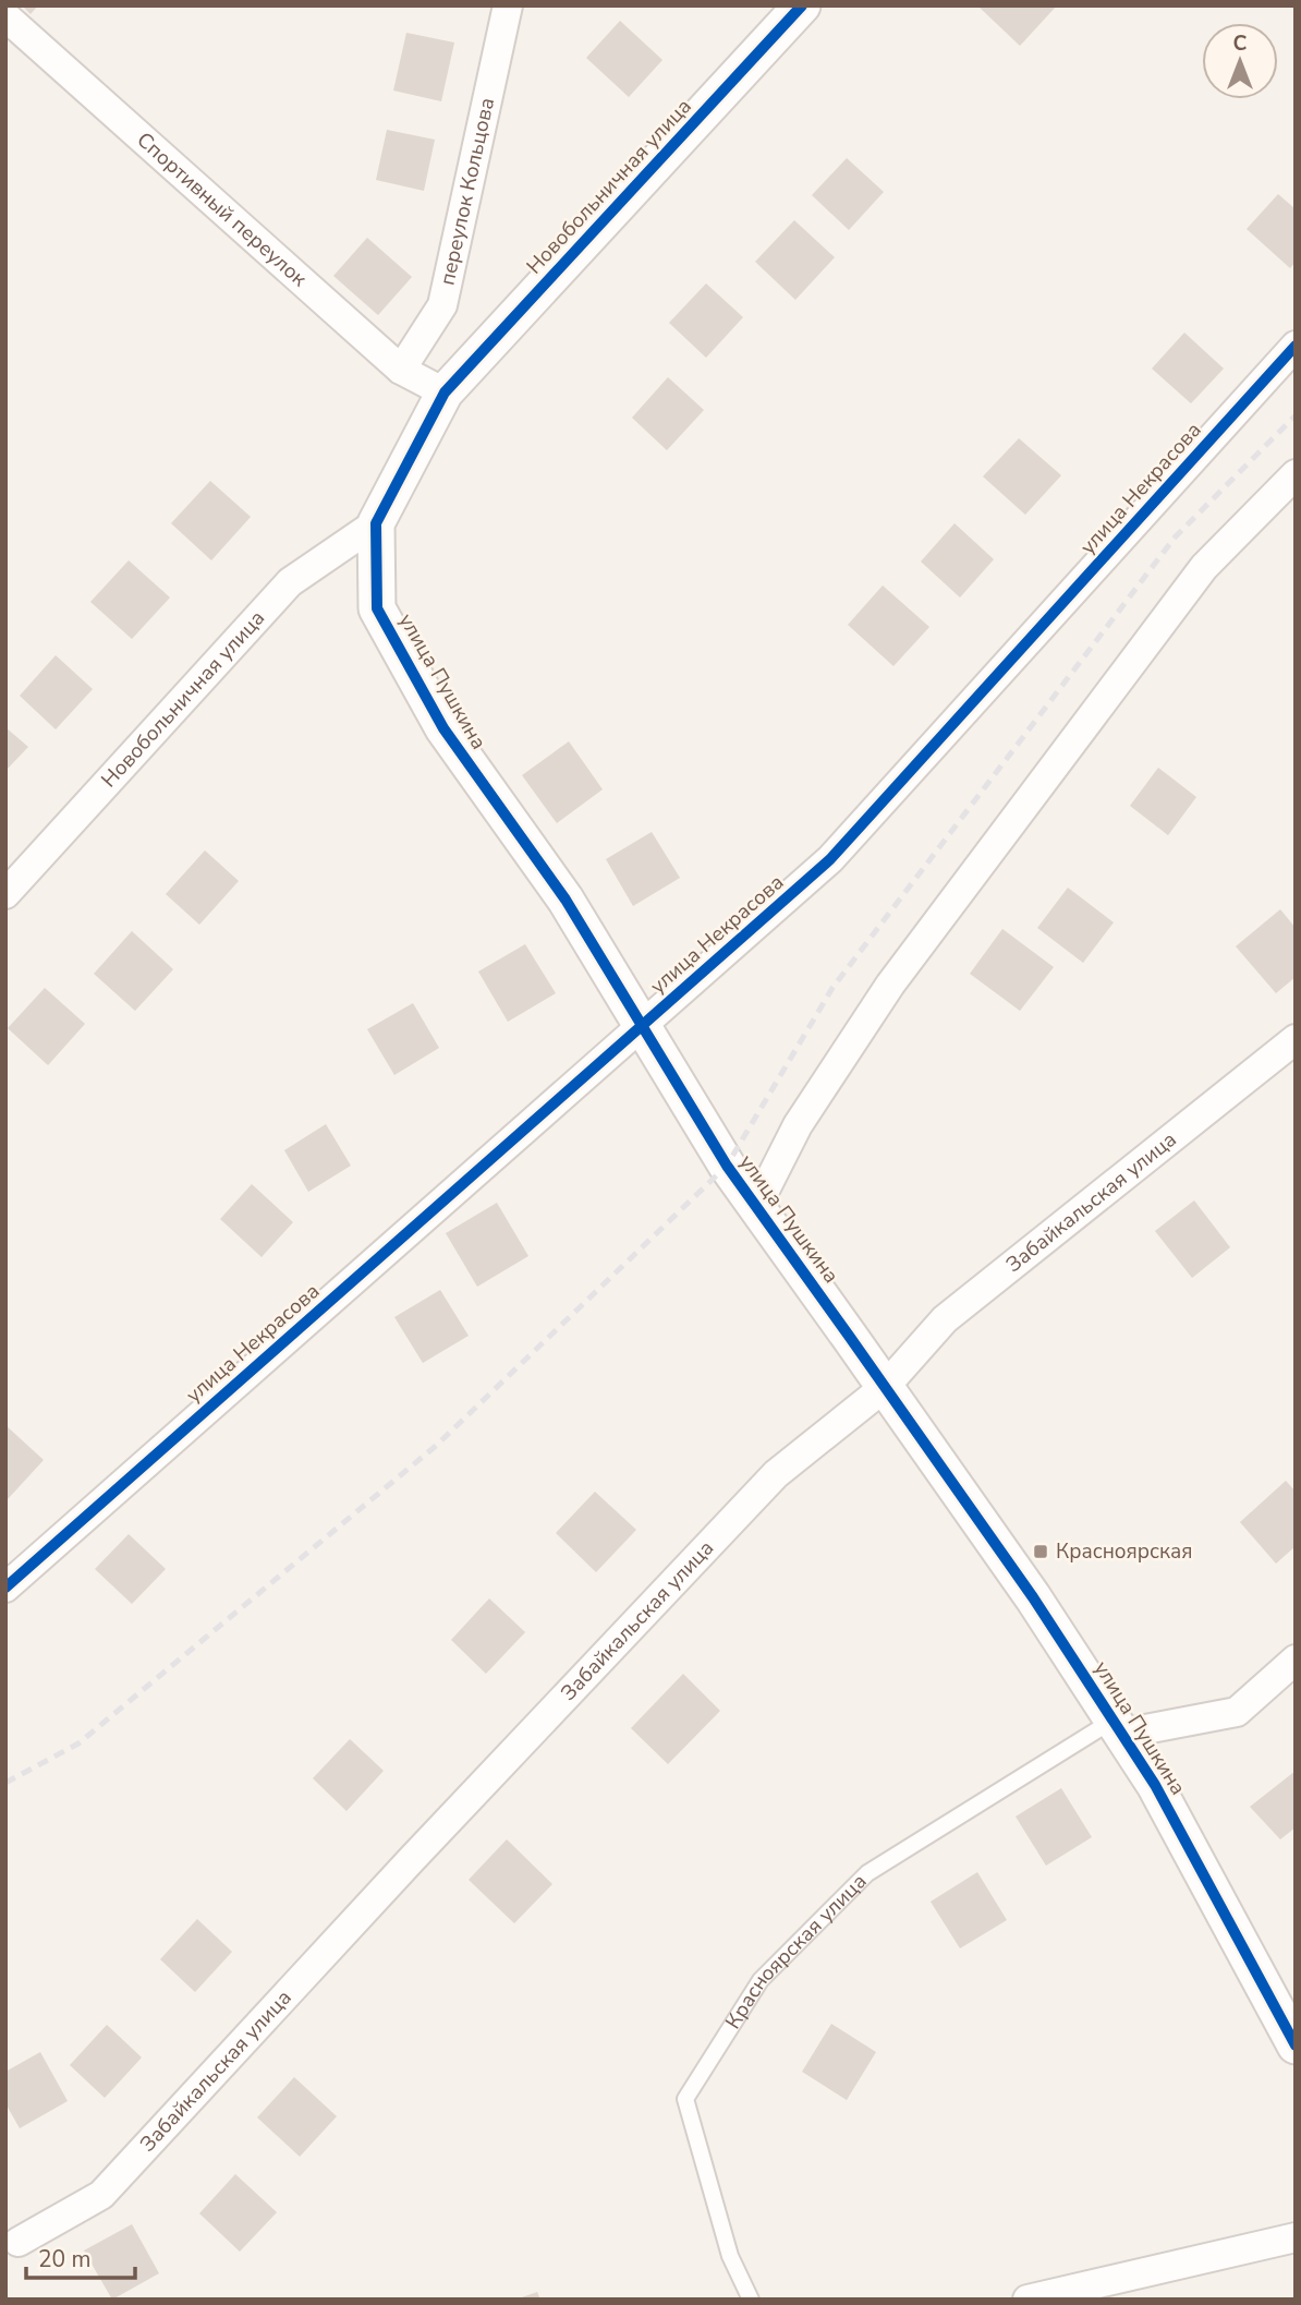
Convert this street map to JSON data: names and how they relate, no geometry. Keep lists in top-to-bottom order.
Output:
{
  "streets": {
    "street": [
      "Новобольничная улица",
      "переулок Кольцова",
      "Спортивный переулок",
      "улица Некрасова",
      "улица Пушкина",
      "Забайкальская улица",
      "Красноярская улица"
    ]
  },
  "crossings": [
    ["Новобольничная улица", "Спортивный переулок"],
    ["Новобольничная улица", "улица Пушкина"],
    ["переулок Кольцова", "Спортивный переулок"],
    ["Спортивный переулок", "улица Пушкина"],
    ["улица Некрасова", "улица Пушкина"],
    ["улица Пушкина", "Забайкальская улица"],
    ["улица Пушкина", "Красноярская улица"]
  ],
  "places": {
    "transit": ["Красноярская"]
  },
  "scale_bar": "20 m",
  "north": "top"
}
